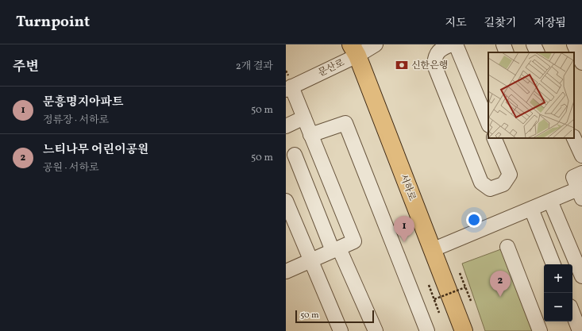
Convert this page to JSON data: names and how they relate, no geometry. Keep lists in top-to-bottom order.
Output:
{
  "streets": {
    "main road": ["서하로"],
    "street": ["문산로"]
  },
  "crossings": [
    ["문산로", "서하로"]
  ],
  "places": {
    "bank": ["신한은행"]
  },
  "scale_bar": "50 m",
  "page": {
    "header": "Turnpoint",
    "nav": ["지도", "길찾기", "저장됨"],
    "heading": ["주변", "2개 결과"],
    "list": [
      {
        "mark": "1",
        "name": "문흥명지아파트",
        "note": "정류장 · 서하로",
        "value": "50 m"
      },
      {
        "mark": "2",
        "name": "느티나무 어린이공원",
        "note": "공원 · 서하로",
        "value": "50 m"
      }
    ],
    "pins": ["1", "2"],
    "map_buttons": ["+", "−"],
    "scale": "50 m"
  }
}
